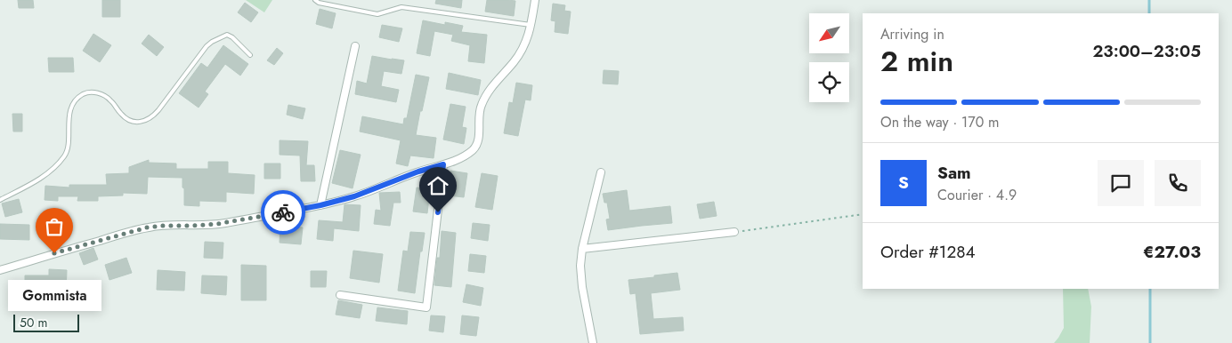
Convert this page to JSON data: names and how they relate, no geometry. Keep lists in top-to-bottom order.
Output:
{
  "places": ["Gommista"],
  "scale_bar": "50 m",
  "north": "bottom left",
  "page": {
    "heading": ["2 min", "Arriving in", "23:00–23:05"],
    "panel": [
      "Sam",
      "Courier · 4.9",
      "Order #1284",
      "€27.03"
    ],
    "bar": "On the way · 170 m",
    "round": "S",
    "bubble": "Gommista",
    "scale": "50 m"
  }
}
